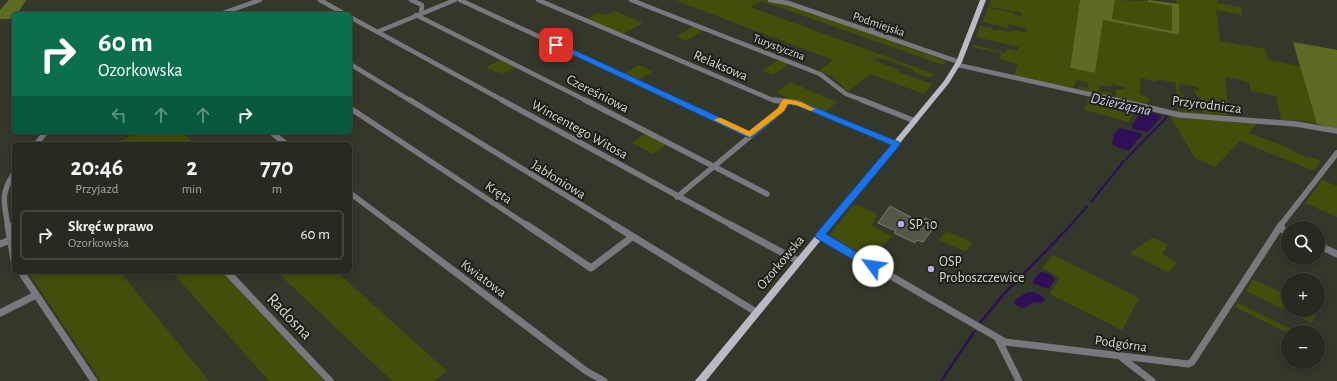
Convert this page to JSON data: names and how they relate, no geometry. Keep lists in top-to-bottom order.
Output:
{
  "streets": {
    "main road": ["Ozorkowska"],
    "street": [
      "Podmiejska",
      "Turystyczna",
      "Relaksowa",
      "Czereśniowa",
      "Przyrodnicza",
      "Wincentego Witosa",
      "Jabłoniowa",
      "Kręta",
      "Kwiatowa",
      "Radosna",
      "Podgórna"
    ]
  },
  "crossings": [
    ["Podmiejska", "Przyrodnicza"],
    ["Podmiejska", "Ozorkowska"],
    ["Turystyczna", "Ozorkowska"],
    ["Relaksowa", "Ozorkowska"],
    ["Przyrodnicza", "Ozorkowska"],
    ["Wincentego Witosa", "Ozorkowska"],
    ["Jabłoniowa", "Kręta"],
    ["Jabłoniowa", "Ozorkowska"],
    ["Ozorkowska", "Podgórna"]
  ],
  "water": ["Dzierżązna"],
  "places": ["SP 10", "OSP Proboszczewice"],
  "page": {
    "turn": ["60 m", "Ozorkowska"],
    "eta": [
      "20:46",
      "Przyjazd",
      "2",
      "min",
      "770",
      "m"
    ],
    "list": [
      {
        "name": "Skręć w prawo",
        "note": "Ozorkowska",
        "value": "60 m"
      }
    ],
    "map_buttons": ["+", "−"]
  }
}
